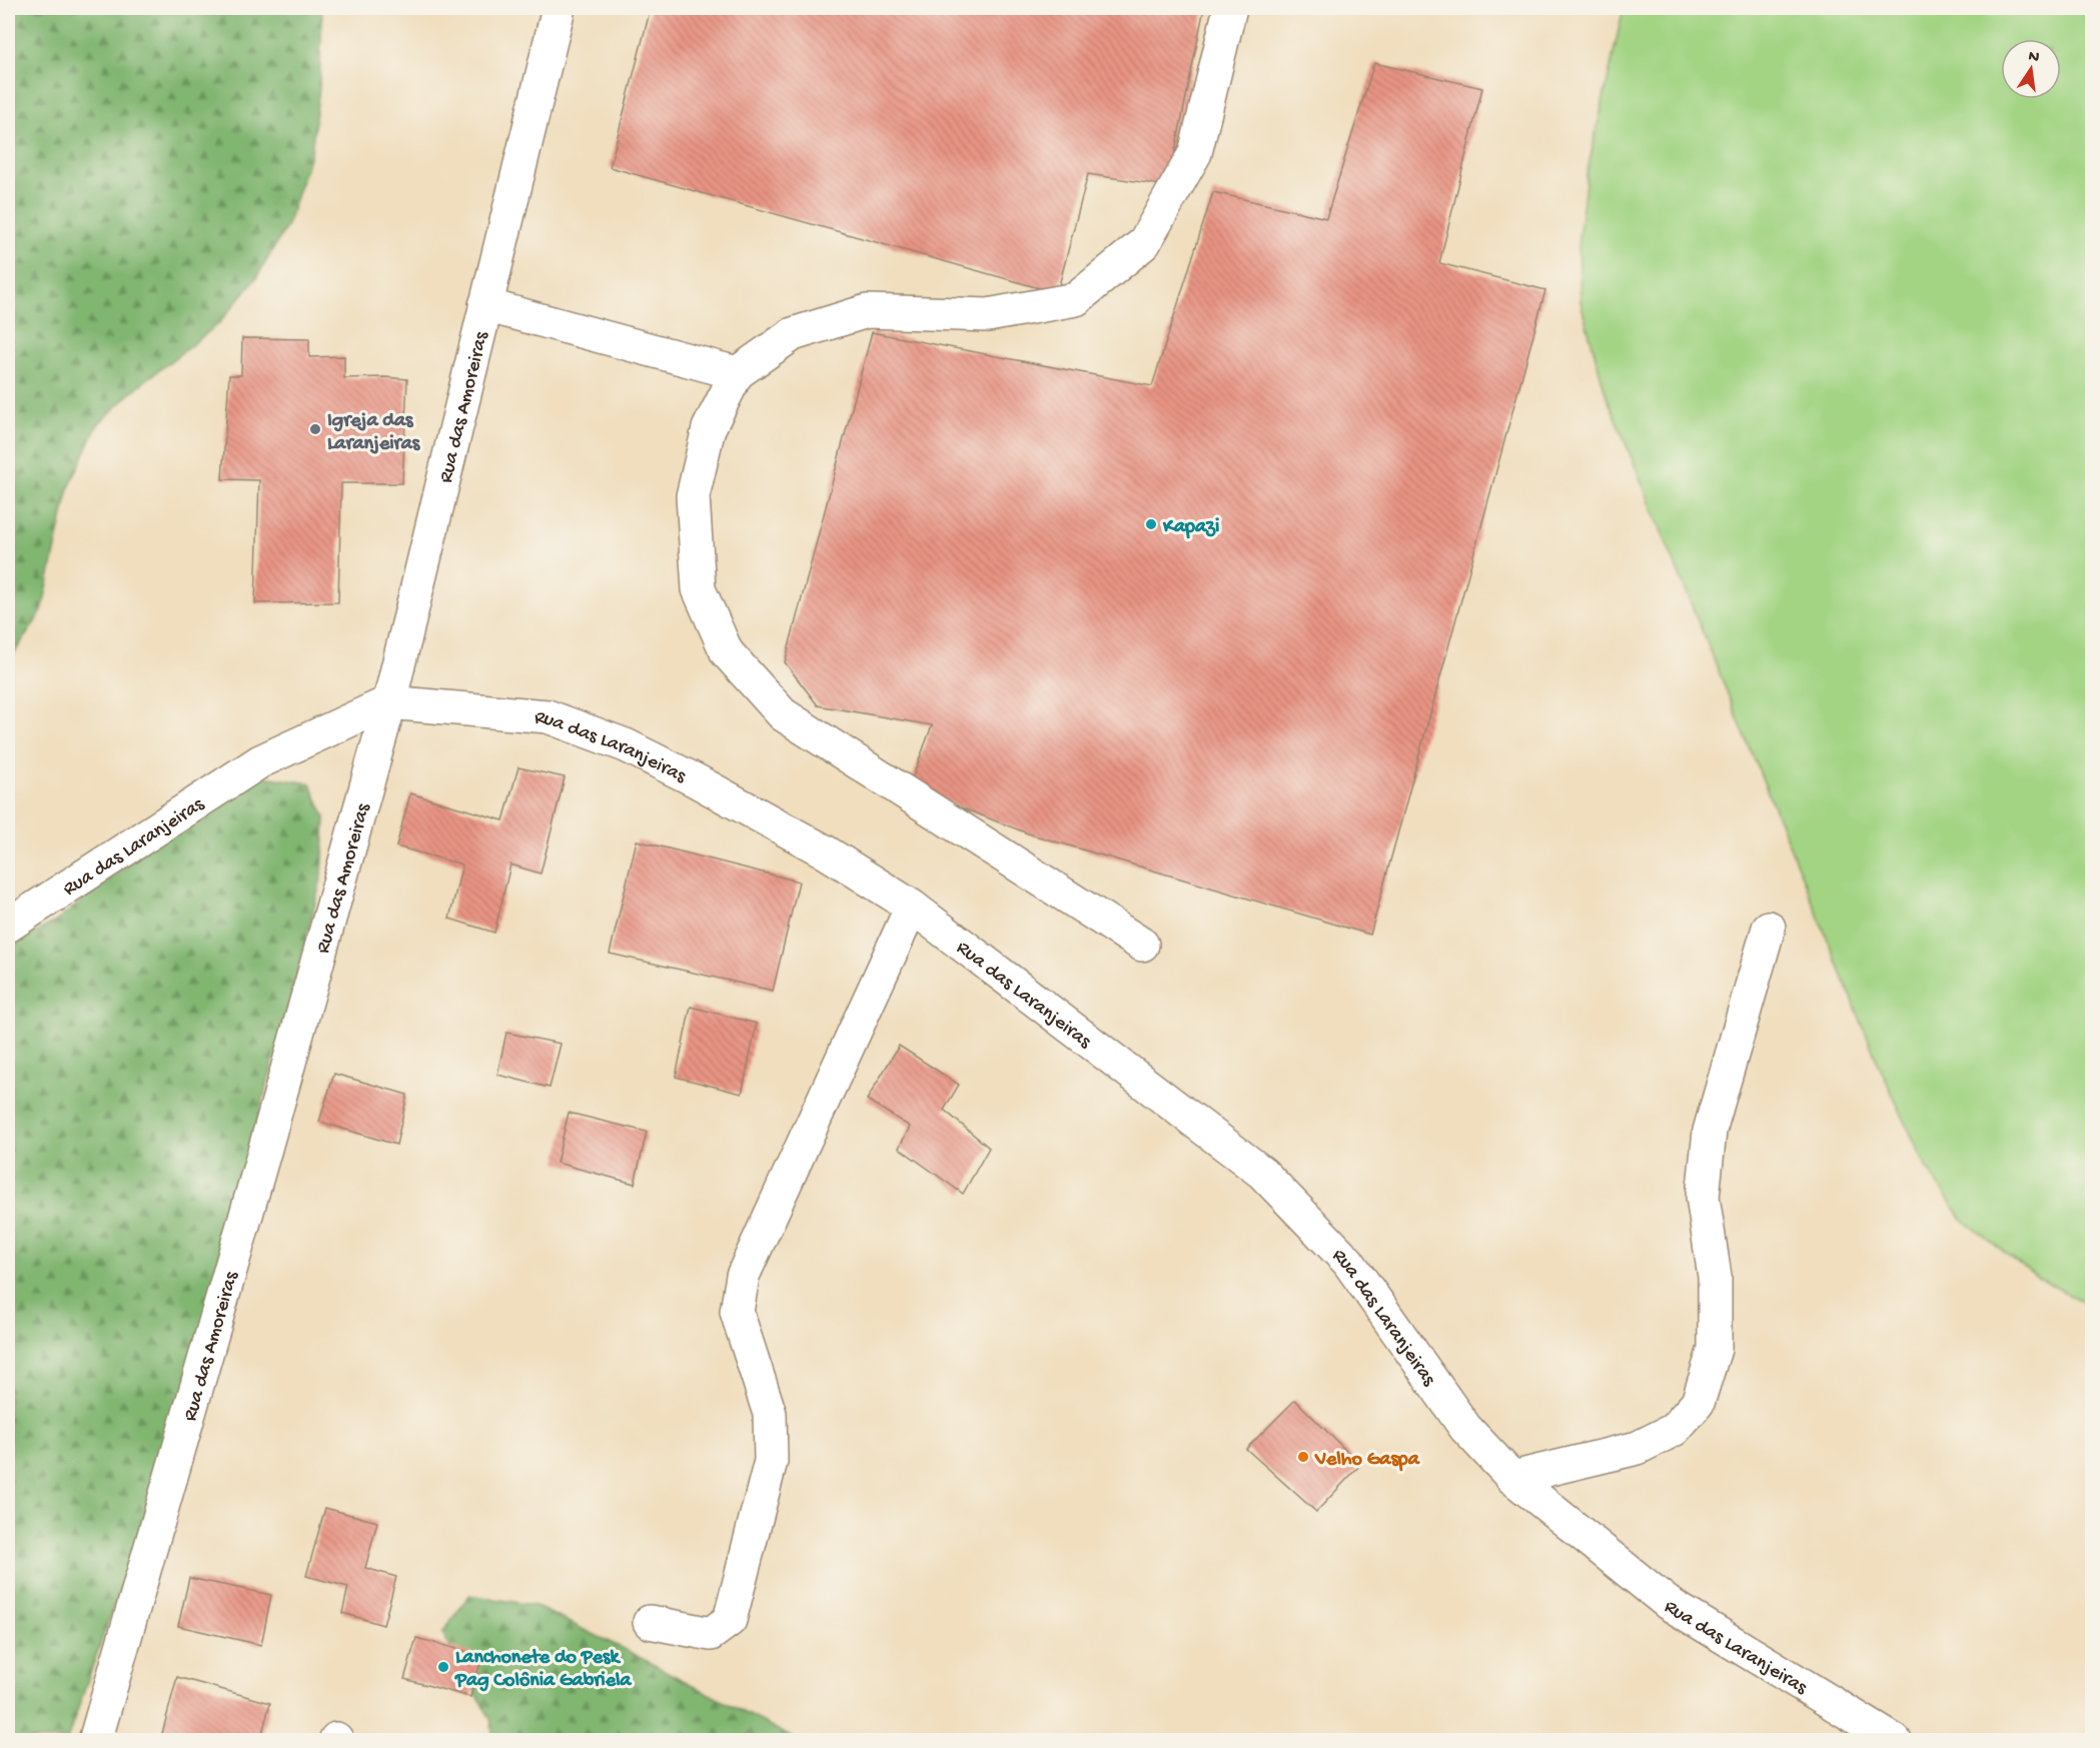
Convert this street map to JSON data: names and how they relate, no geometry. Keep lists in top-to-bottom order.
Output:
{
  "streets": {
    "street": ["Rua das Amoreiras", "Rua das Laranjeiras"]
  },
  "crossings": [
    ["Rua das Amoreiras", "Rua das Laranjeiras"]
  ],
  "places": [
    "Igreja das Laranjeiras",
    "Kapazi",
    "Velho Gaspa",
    "Lanchonete do Pesk Pag Colônia Gabriela"
  ],
  "north": "top"
}
